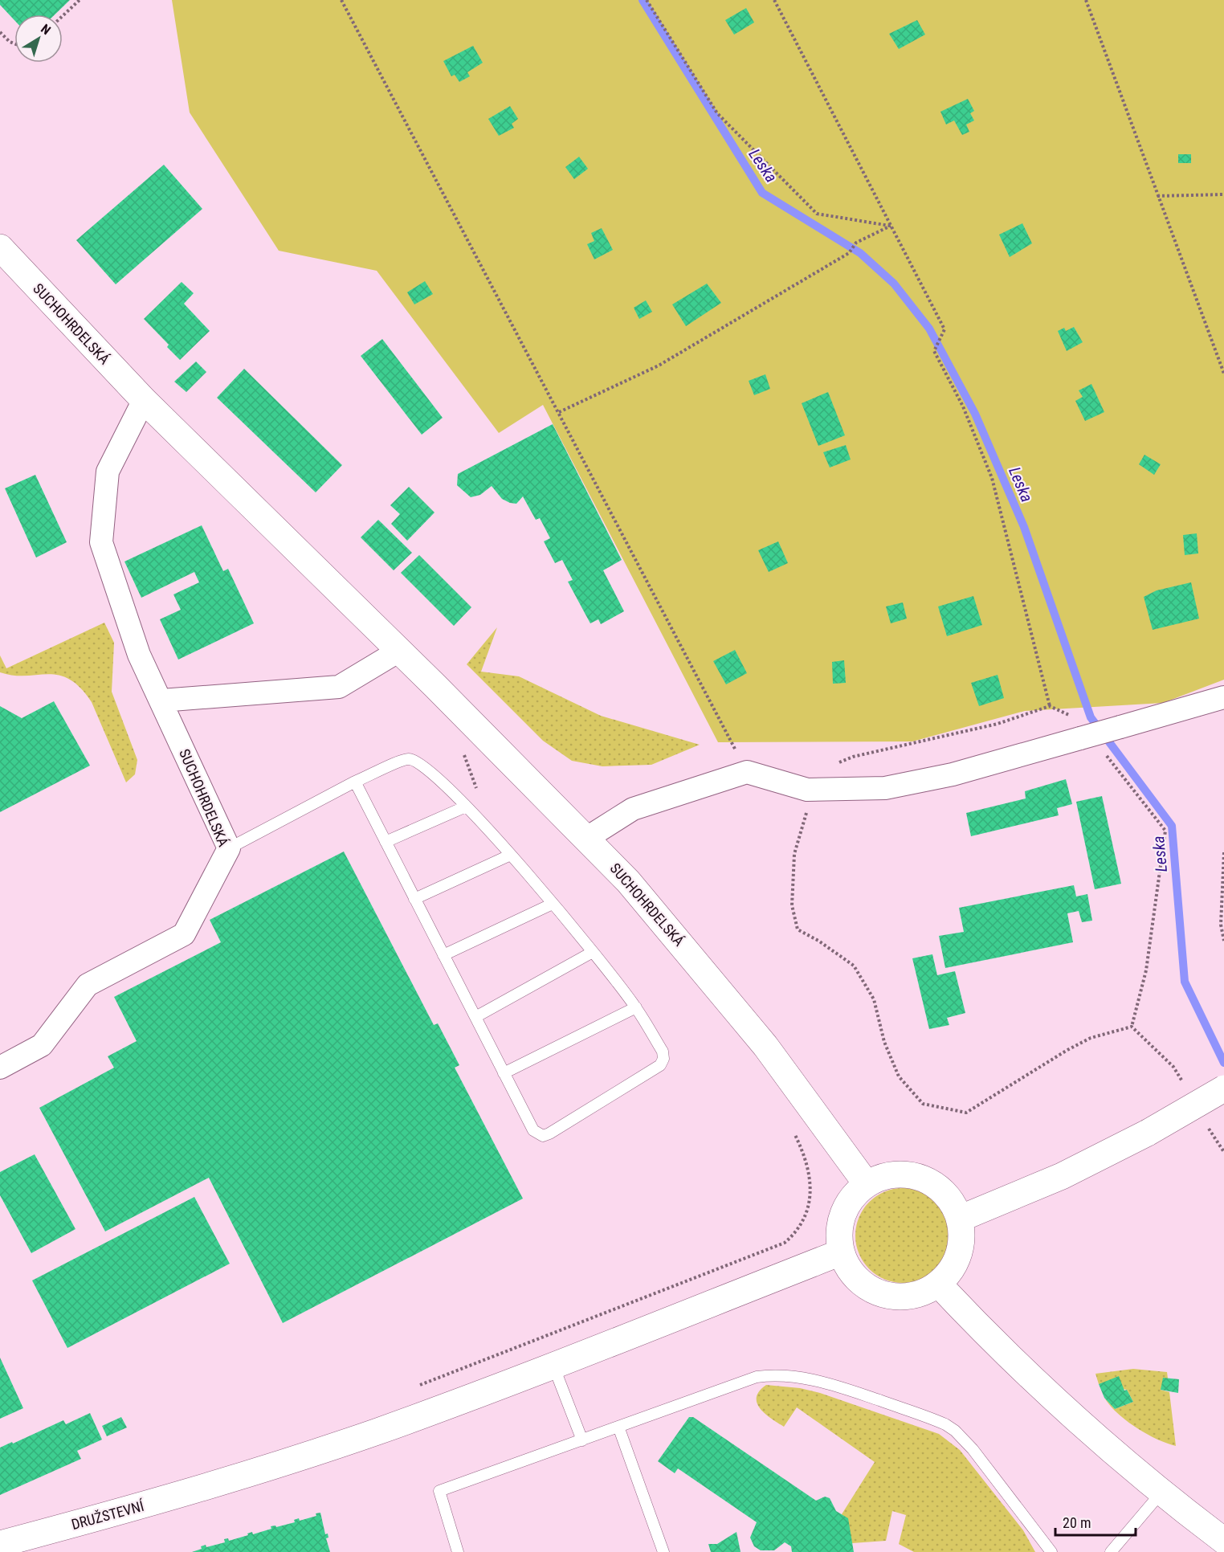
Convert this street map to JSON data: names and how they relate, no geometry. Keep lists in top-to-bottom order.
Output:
{
  "streets": {
    "main road": ["SUCHOHRDELSKÁ", "DRUŽSTEVNÍ"]
  },
  "crossings": [
    ["SUCHOHRDELSKÁ", "DRUŽSTEVNÍ"]
  ],
  "water": ["Leska"],
  "scale_bar": "20 m",
  "north": "top right"
}
